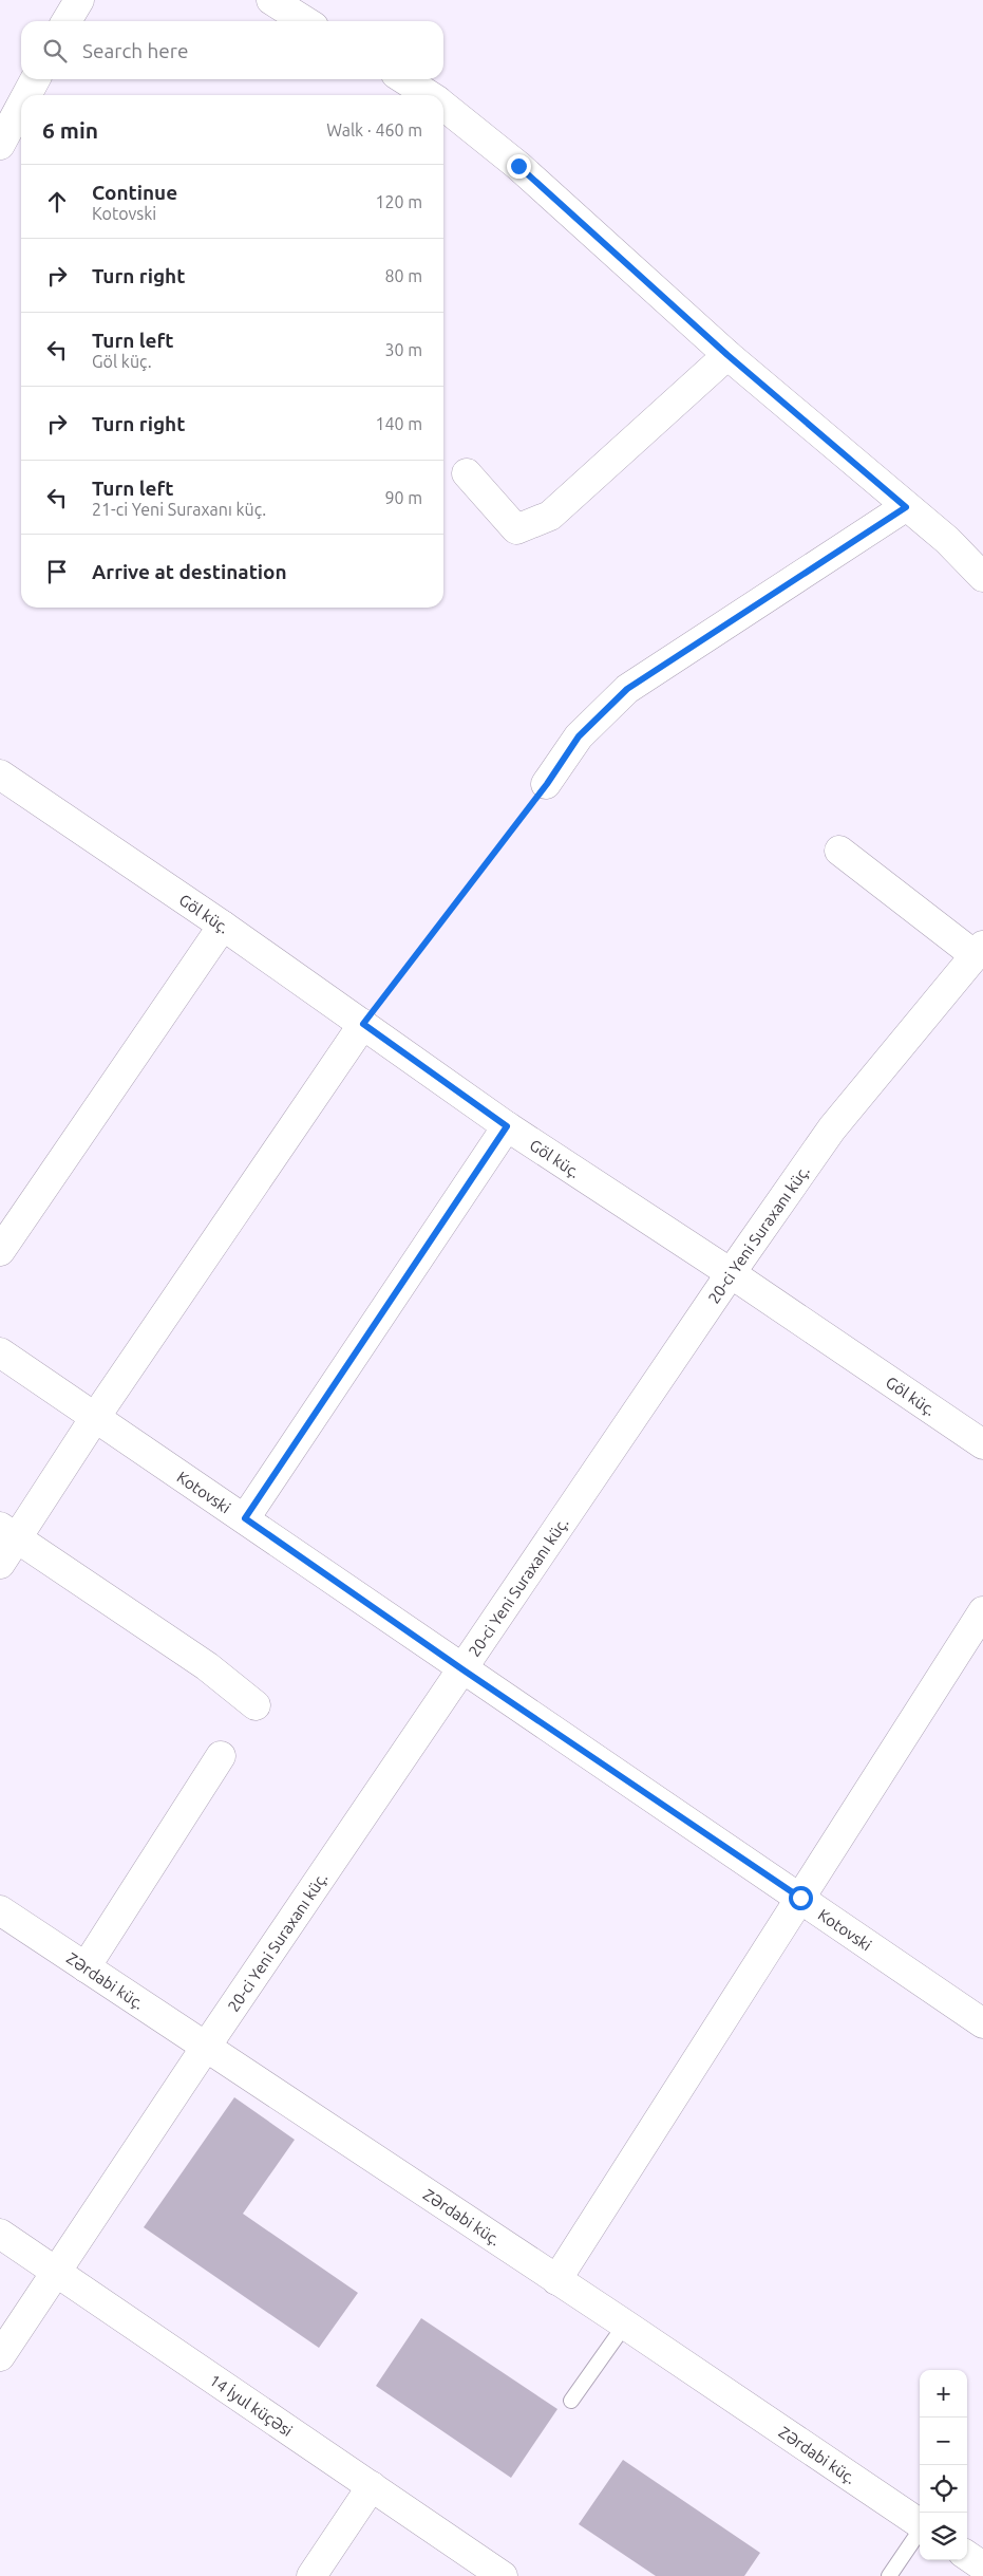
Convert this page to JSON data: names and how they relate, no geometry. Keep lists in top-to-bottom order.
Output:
{
  "streets": {
    "street": [
      "Göl küç.",
      "20-ci Yeni Suraxanı küç.",
      "Kotovski",
      "Zərdabi küç.",
      "14 İyul küçəsi"
    ]
  },
  "crossings": [
    ["Göl küç.", "20-ci Yeni Suraxanı küç."],
    ["20-ci Yeni Suraxanı küç.", "Kotovski"],
    ["20-ci Yeni Suraxanı küç.", "Zərdabi küç."],
    ["20-ci Yeni Suraxanı küç.", "14 İyul küçəsi"]
  ],
  "page": {
    "search": "Search here",
    "heading": ["6 min", "Walk · 460 m"],
    "list": [
      ["Continue", "Kotovski", "120 m"],
      ["Turn right", "80 m"],
      ["Turn left", "Göl küç.", "30 m"],
      ["Turn right", "140 m"],
      ["Turn left", "21-ci Yeni Suraxanı küç.", "90 m"],
      "Arrive at destination"
    ],
    "map_buttons": ["+", "−"]
  }
}
